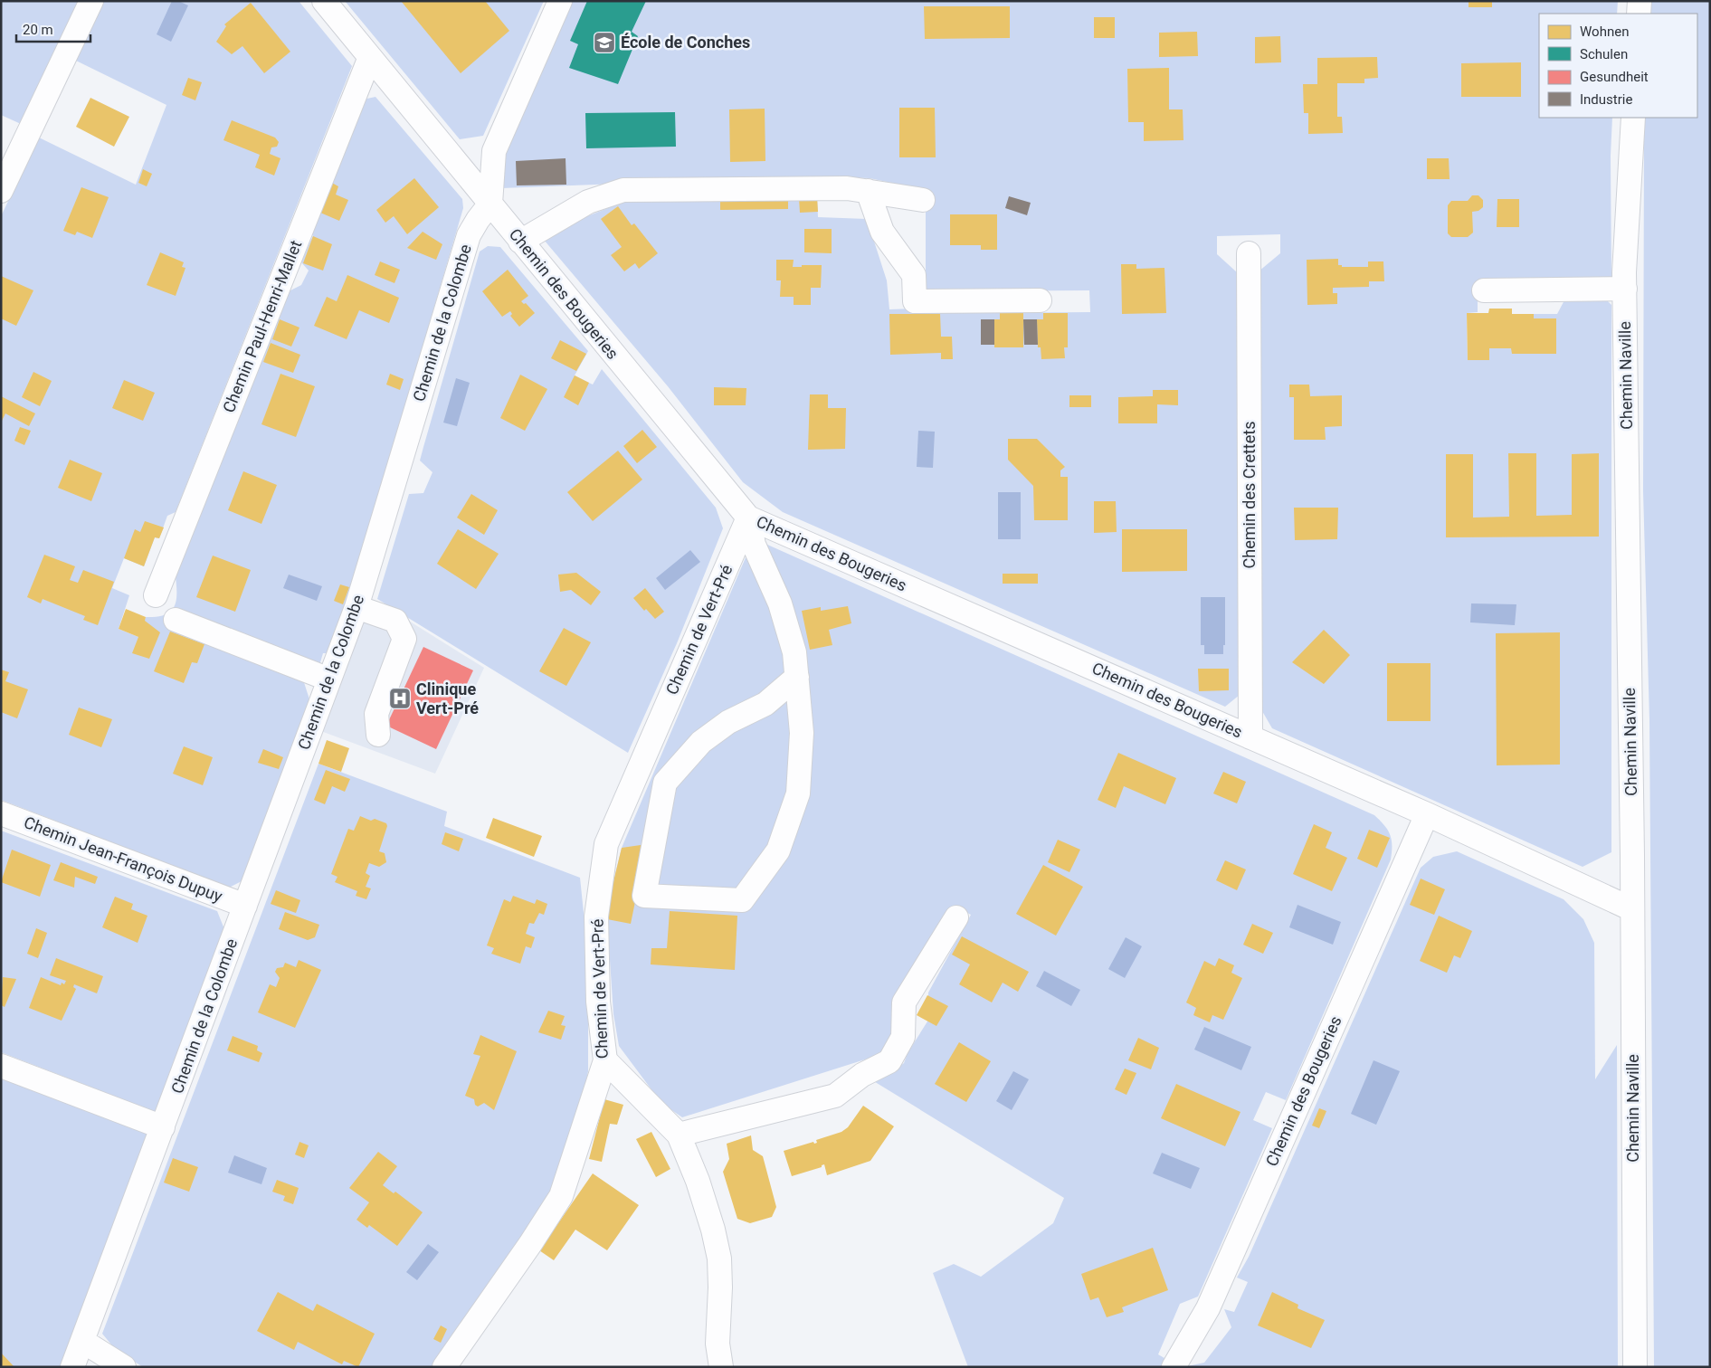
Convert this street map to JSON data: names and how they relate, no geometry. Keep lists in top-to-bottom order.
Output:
{
  "streets": {
    "street": [
      "Chemin des Bougeries",
      "Chemin de la Colombe",
      "Chemin Paul-Henri-Mallet",
      "Chemin Naville",
      "Chemin des Crettets",
      "Chemin de Vert-Pré",
      "Chemin Jean-François Dupuy"
    ]
  },
  "crossings": [
    ["Chemin des Bougeries", "Chemin de la Colombe"],
    ["Chemin des Bougeries", "Chemin Paul-Henri-Mallet"],
    ["Chemin des Bougeries", "Chemin Naville"],
    ["Chemin des Bougeries", "Chemin des Crettets"],
    ["Chemin des Bougeries", "Chemin de Vert-Pré"],
    ["Chemin de la Colombe", "Chemin Jean-François Dupuy"]
  ],
  "places": {
    "school or university": ["École de Conches"],
    "hospital": ["Clinique Vert-Pré"]
  },
  "legend": [
    "Wohnen",
    "Schulen",
    "Gesundheit",
    "Industrie"
  ],
  "scale_bar": "20 m"
}
